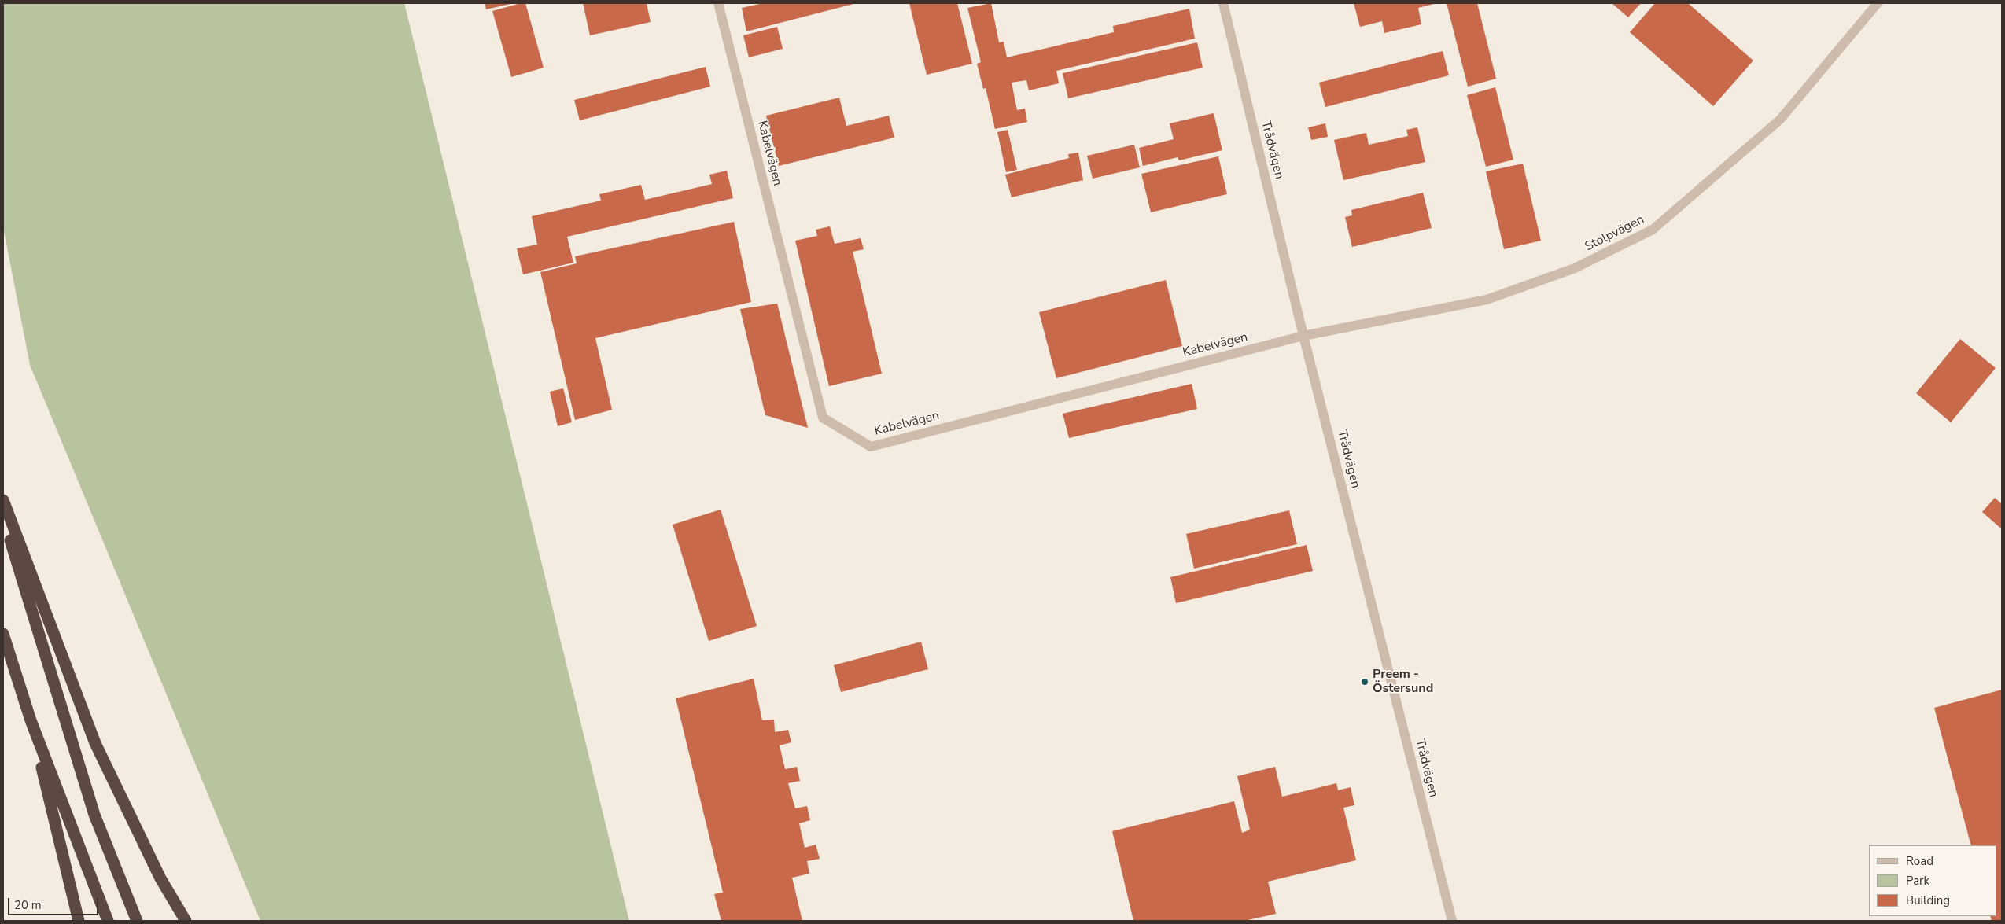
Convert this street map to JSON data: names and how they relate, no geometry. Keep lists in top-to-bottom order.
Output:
{
  "streets": {
    "street": ["Trådvägen", "Kabelvägen", "Stolpvägen"]
  },
  "crossings": [
    ["Trådvägen", "Kabelvägen"],
    ["Trådvägen", "Stolpvägen"],
    ["Kabelvägen", "Stolpvägen"]
  ],
  "places": ["Preem - Östersund"],
  "legend": ["Road", "Park", "Building"],
  "scale_bar": "20 m"
}
